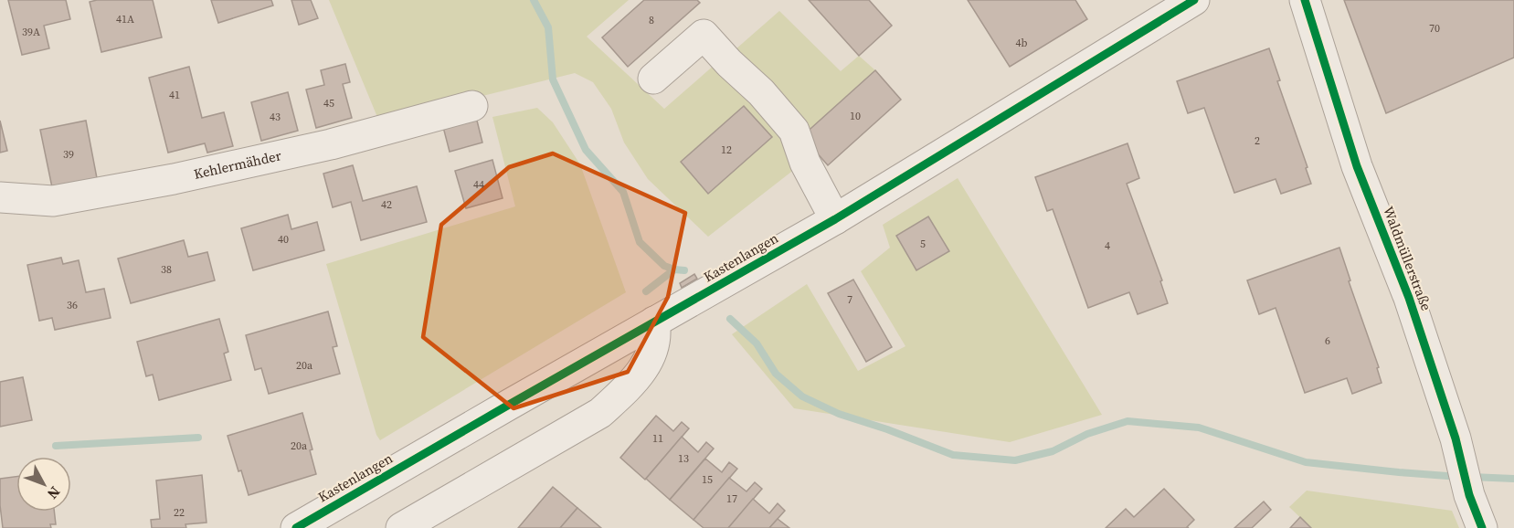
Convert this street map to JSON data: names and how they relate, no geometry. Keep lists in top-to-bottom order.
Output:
{
  "streets": {
    "street": ["Kehlermähder", "Kastenlangen", "Waldmüllerstraße"]
  },
  "house_numbers": [
    "41A",
    "8",
    "70",
    "39A",
    "4b",
    "41",
    "45",
    "10",
    "43",
    "2",
    "12",
    "39",
    "44",
    "42",
    "40",
    "5",
    "4",
    "38",
    "7",
    "36",
    "6",
    "20a",
    "11",
    "20a",
    "13",
    "15",
    "17",
    "22"
  ],
  "north": "bottom right"
}
